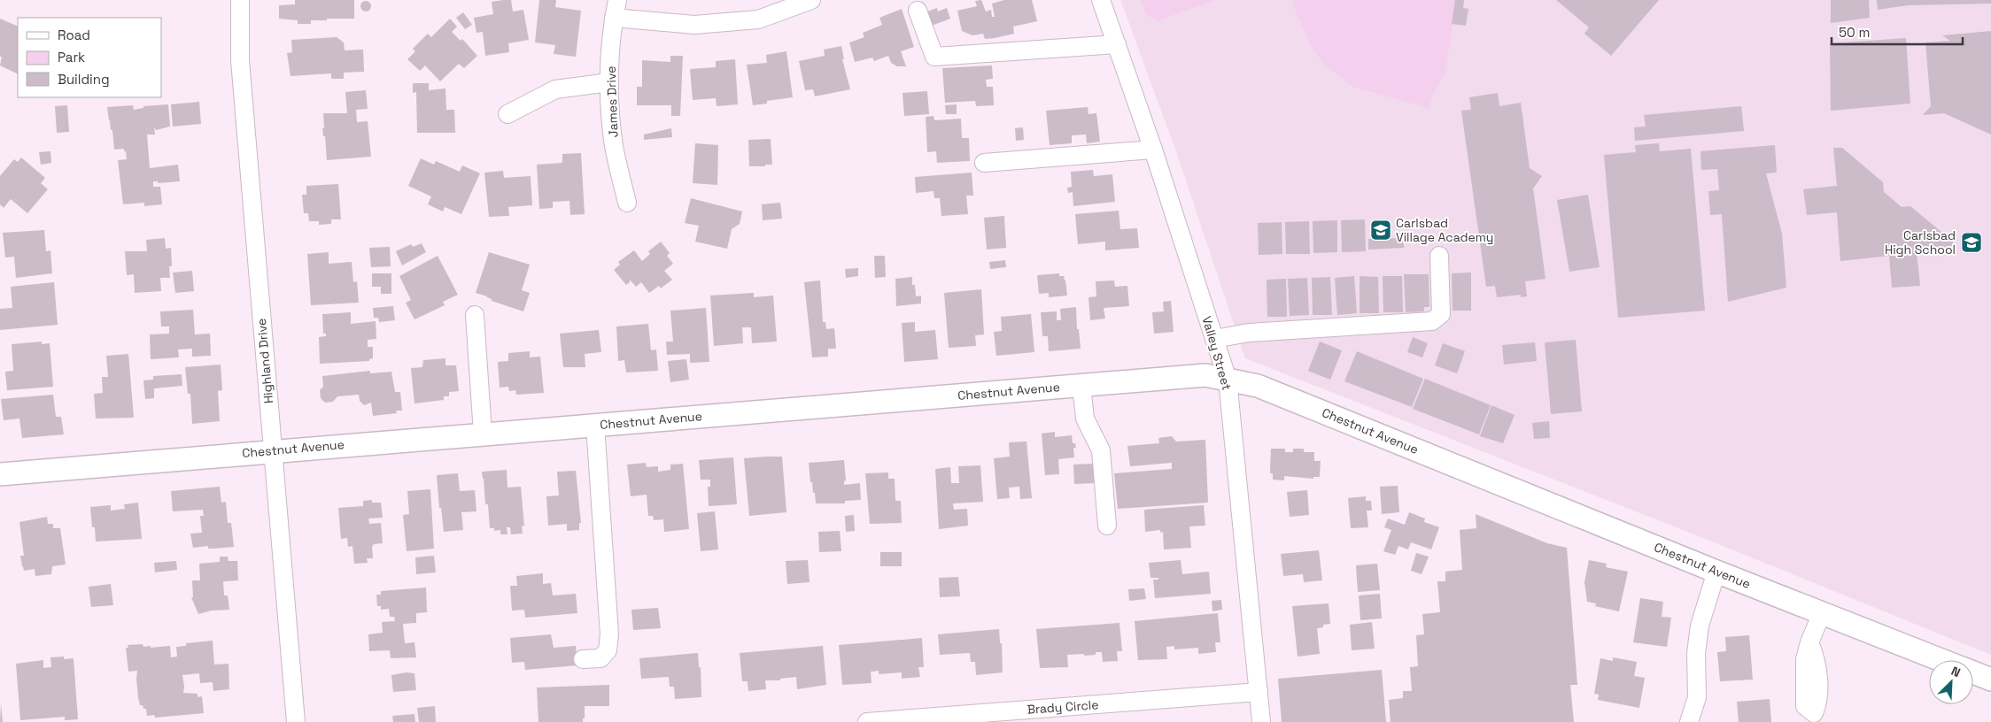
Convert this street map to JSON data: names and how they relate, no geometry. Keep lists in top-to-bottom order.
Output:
{
  "streets": {
    "main road": ["Chestnut Avenue"],
    "street": [
      "James Drive",
      "Valley Street",
      "Highland Drive",
      "Brady Circle"
    ]
  },
  "crossings": [
    ["Valley Street", "Chestnut Avenue"],
    ["Valley Street", "Brady Circle"],
    ["Highland Drive", "Chestnut Avenue"]
  ],
  "places": {
    "school or university": ["Carlsbad Village Academy", "Carlsbad High School"]
  },
  "legend": ["Road", "Park", "Building"],
  "scale_bar": "50 m",
  "north": "top right"
}
